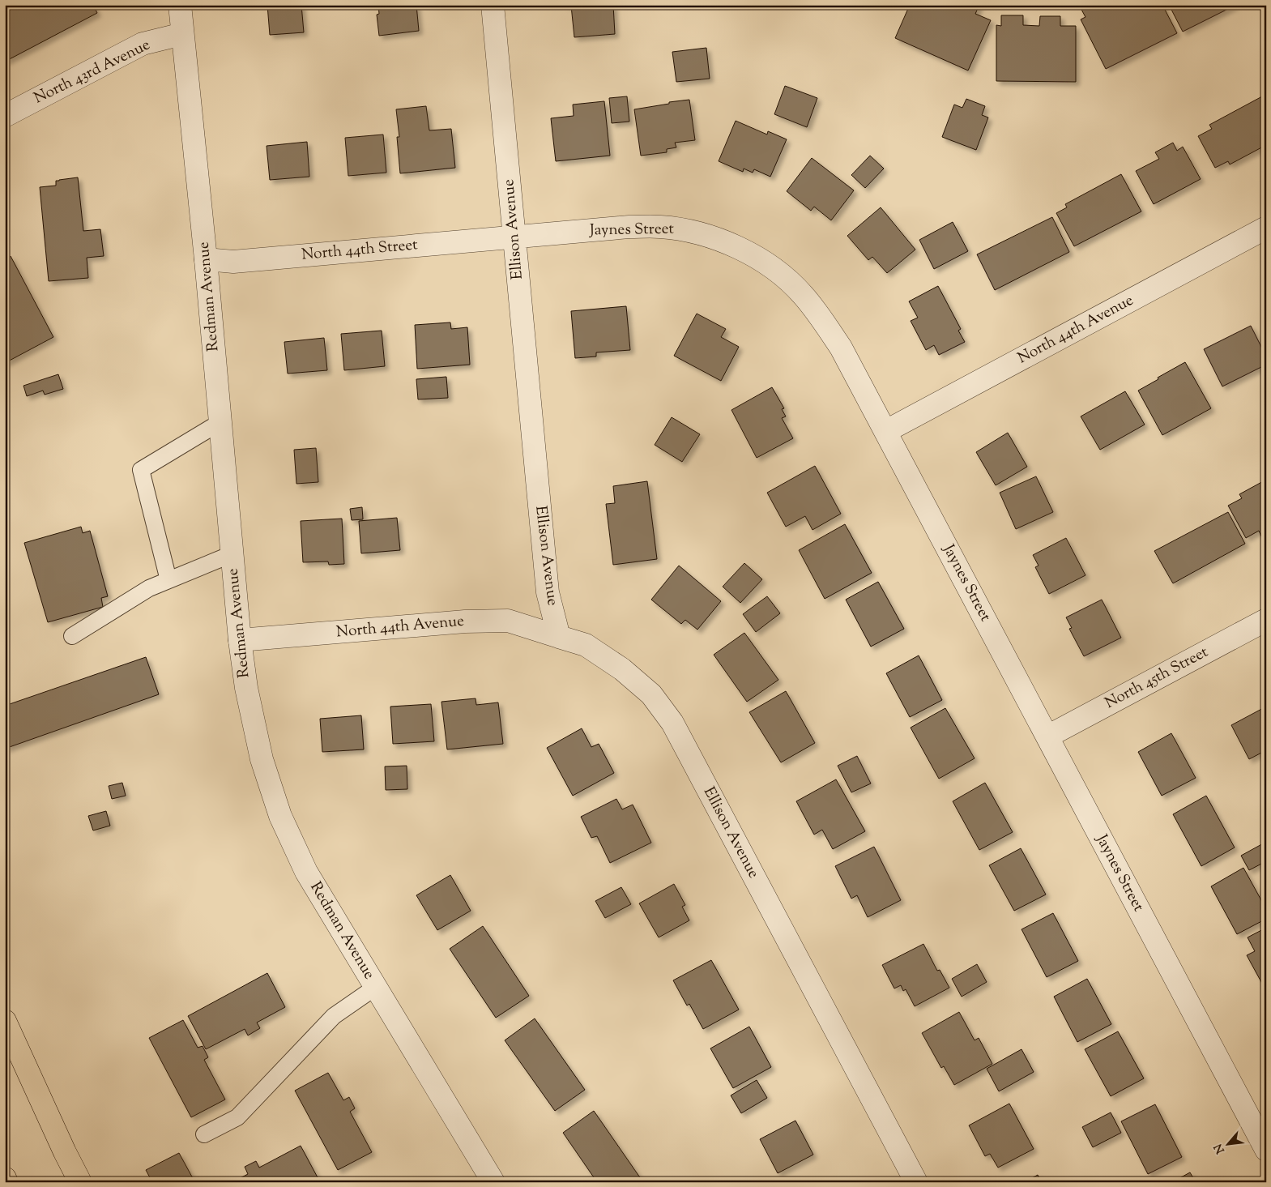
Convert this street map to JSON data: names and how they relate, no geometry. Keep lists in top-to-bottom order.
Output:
{
  "streets": {
    "street": [
      "North 43rd Avenue",
      "Ellison Avenue",
      "Jaynes Street",
      "North 44th Street",
      "Redman Avenue",
      "North 44th Avenue",
      "North 45th Street"
    ]
  },
  "crossings": [
    ["North 43rd Avenue", "Redman Avenue"],
    ["Ellison Avenue", "Jaynes Street"],
    ["Ellison Avenue", "North 44th Street"],
    ["Ellison Avenue", "North 44th Avenue"],
    ["Jaynes Street", "North 44th Street"],
    ["Jaynes Street", "North 44th Avenue"],
    ["Jaynes Street", "North 45th Street"],
    ["North 44th Street", "Redman Avenue"],
    ["Redman Avenue", "North 44th Avenue"]
  ],
  "north": "bottom left"
}
